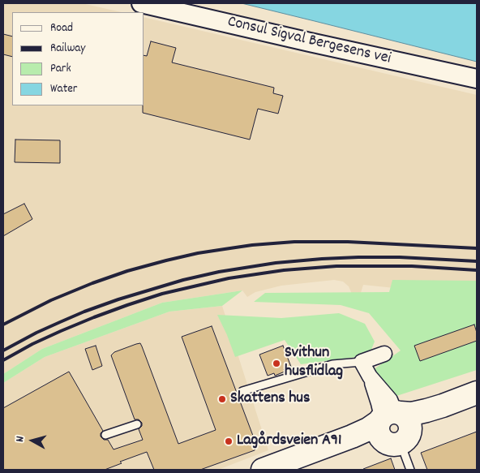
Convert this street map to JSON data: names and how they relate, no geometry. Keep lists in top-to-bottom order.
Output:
{
  "streets": {
    "street": ["Consul Sigval Bergesens vei"]
  },
  "places": ["Svithun husflidlag", "Skattens hus", "Lagårdsveien A91"],
  "legend": [
    "Road",
    "Railway",
    "Park",
    "Water"
  ],
  "north": "left"
}
